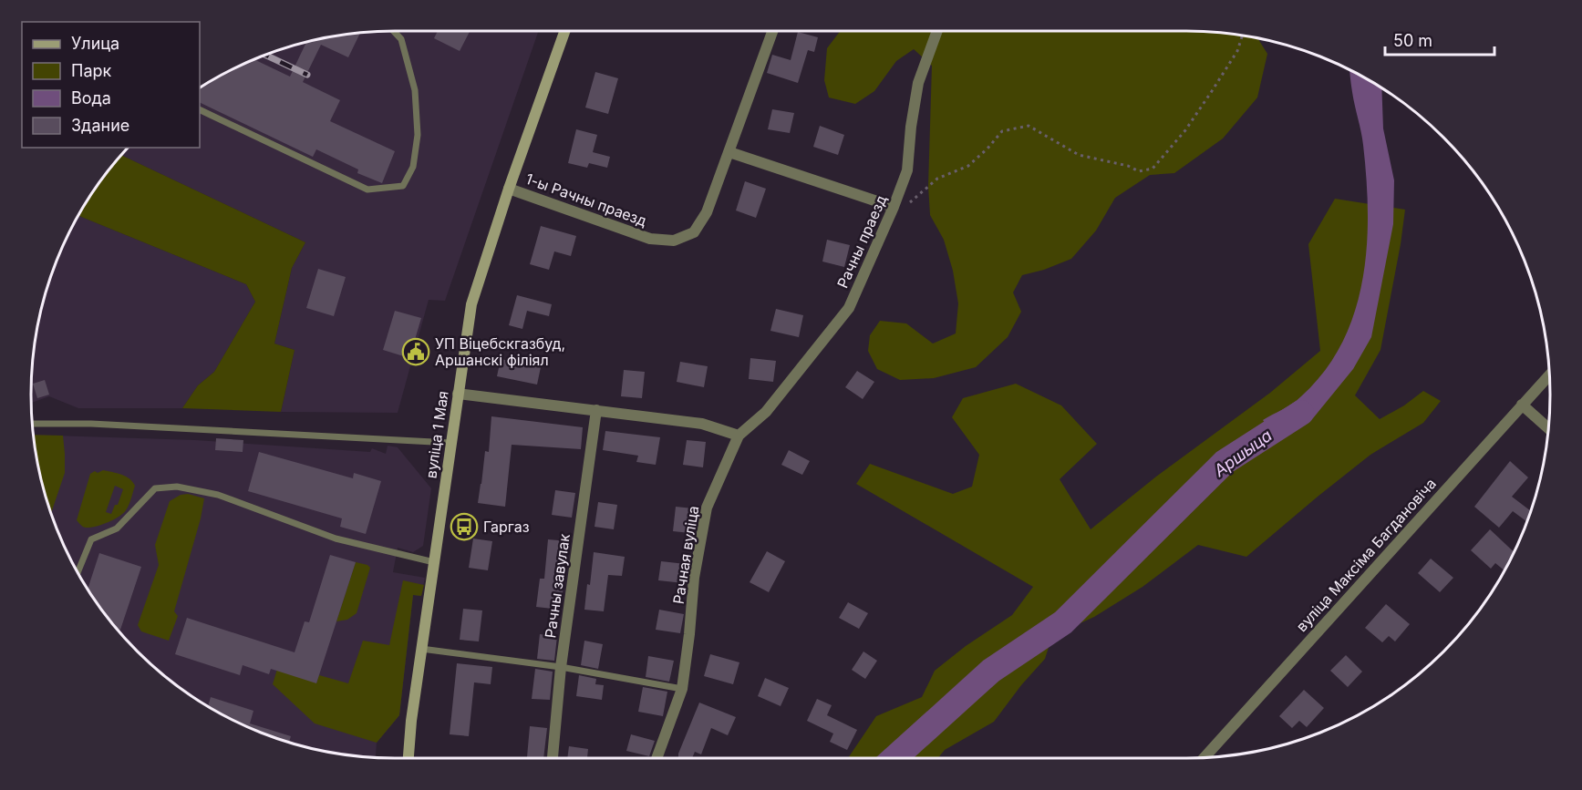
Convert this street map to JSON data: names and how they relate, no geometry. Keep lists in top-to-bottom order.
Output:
{
  "streets": {
    "street": [
      "1-ы Рачны праезд",
      "Рачны праезд",
      "вуліца 1 Мая",
      "Рачная вуліца",
      "вуліца Максіма Багдановіча",
      "Рачны завулак"
    ]
  },
  "crossings": [
    ["1-ы Рачны праезд", "вуліца 1 Мая"],
    ["Рачны праезд", "Рачная вуліца"]
  ],
  "water": ["Аршыца"],
  "places": {
    "public building": ["УП Віцебскгазбуд, Аршанскі філіял"],
    "bus stop": ["Гаргаз"]
  },
  "legend": [
    "Улица",
    "Парк",
    "Вода",
    "Здание"
  ],
  "scale_bar": "50 m"
}
